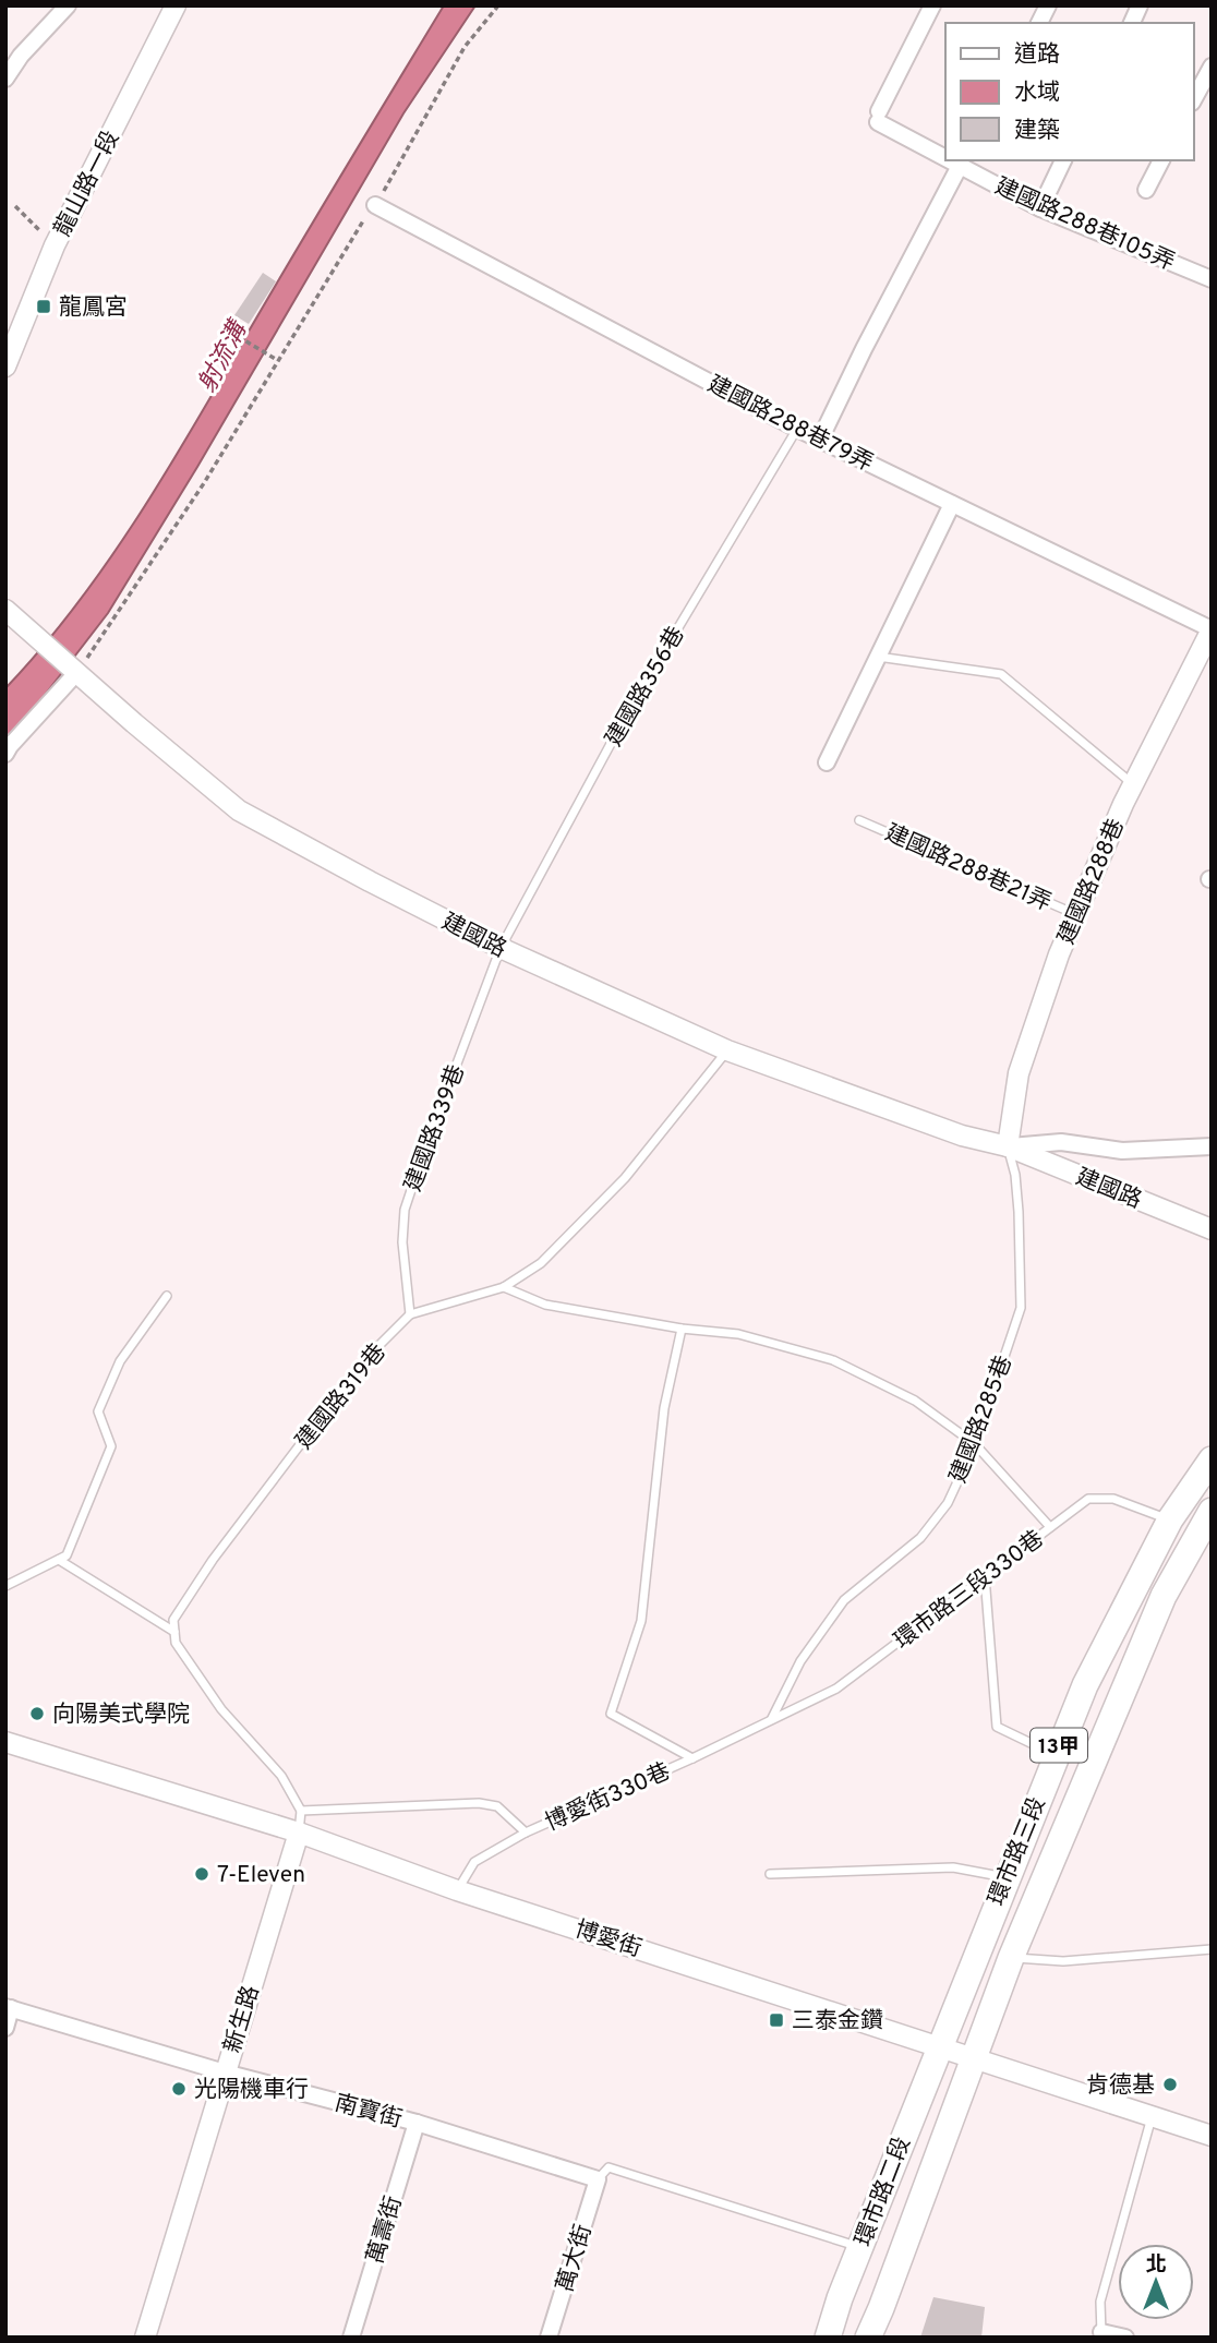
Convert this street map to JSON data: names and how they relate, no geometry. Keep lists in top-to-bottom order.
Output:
{
  "streets": {
    "main road": ["13甲", "環市路三段", "環市路二段"],
    "street": [
      "龍山路一段",
      "建國路288巷105弄",
      "建國路288巷79弄",
      "建國路288巷",
      "建國路",
      "博愛街",
      "新生路",
      "南寶街",
      "萬壽街",
      "萬大街"
    ],
    "lane": [
      "建國路356巷",
      "建國路288巷21弄",
      "建國路339巷",
      "建國路319巷",
      "建國路285巷",
      "環市路三段330巷",
      "博愛街330巷"
    ]
  },
  "crossings": [
    ["建國路288巷79弄", "建國路356巷"],
    ["建國路288巷79弄", "建國路288巷"],
    ["建國路356巷", "建國路"],
    ["建國路356巷", "建國路339巷"],
    ["建國路288巷21弄", "建國路288巷"],
    ["建國路288巷", "建國路"],
    ["建國路288巷", "建國路285巷"],
    ["建國路", "建國路339巷"],
    ["建國路", "建國路319巷"],
    ["建國路", "建國路285巷"],
    ["建國路339巷", "建國路319巷"],
    ["建國路285巷", "環市路三段330巷"],
    ["建國路285巷", "博愛街330巷"],
    ["環市路三段330巷", "博愛街330巷"],
    ["環市路三段330巷", "環市路三段"],
    ["博愛街330巷", "博愛街"],
    ["環市路三段", "博愛街"],
    ["環市路三段", "環市路二段"],
    ["博愛街", "新生路"],
    ["博愛街", "環市路二段"],
    ["新生路", "南寶街"],
    ["南寶街", "萬壽街"],
    ["南寶街", "萬大街"]
  ],
  "water": ["射流溝"],
  "places": {
    "transit": ["龍鳳宮", "三泰金鑽"],
    "other": [
      "向陽美式學院",
      "7-Eleven",
      "肯德基",
      "光陽機車行"
    ]
  },
  "legend": ["道路", "水域", "建築"],
  "north": "top"
}
